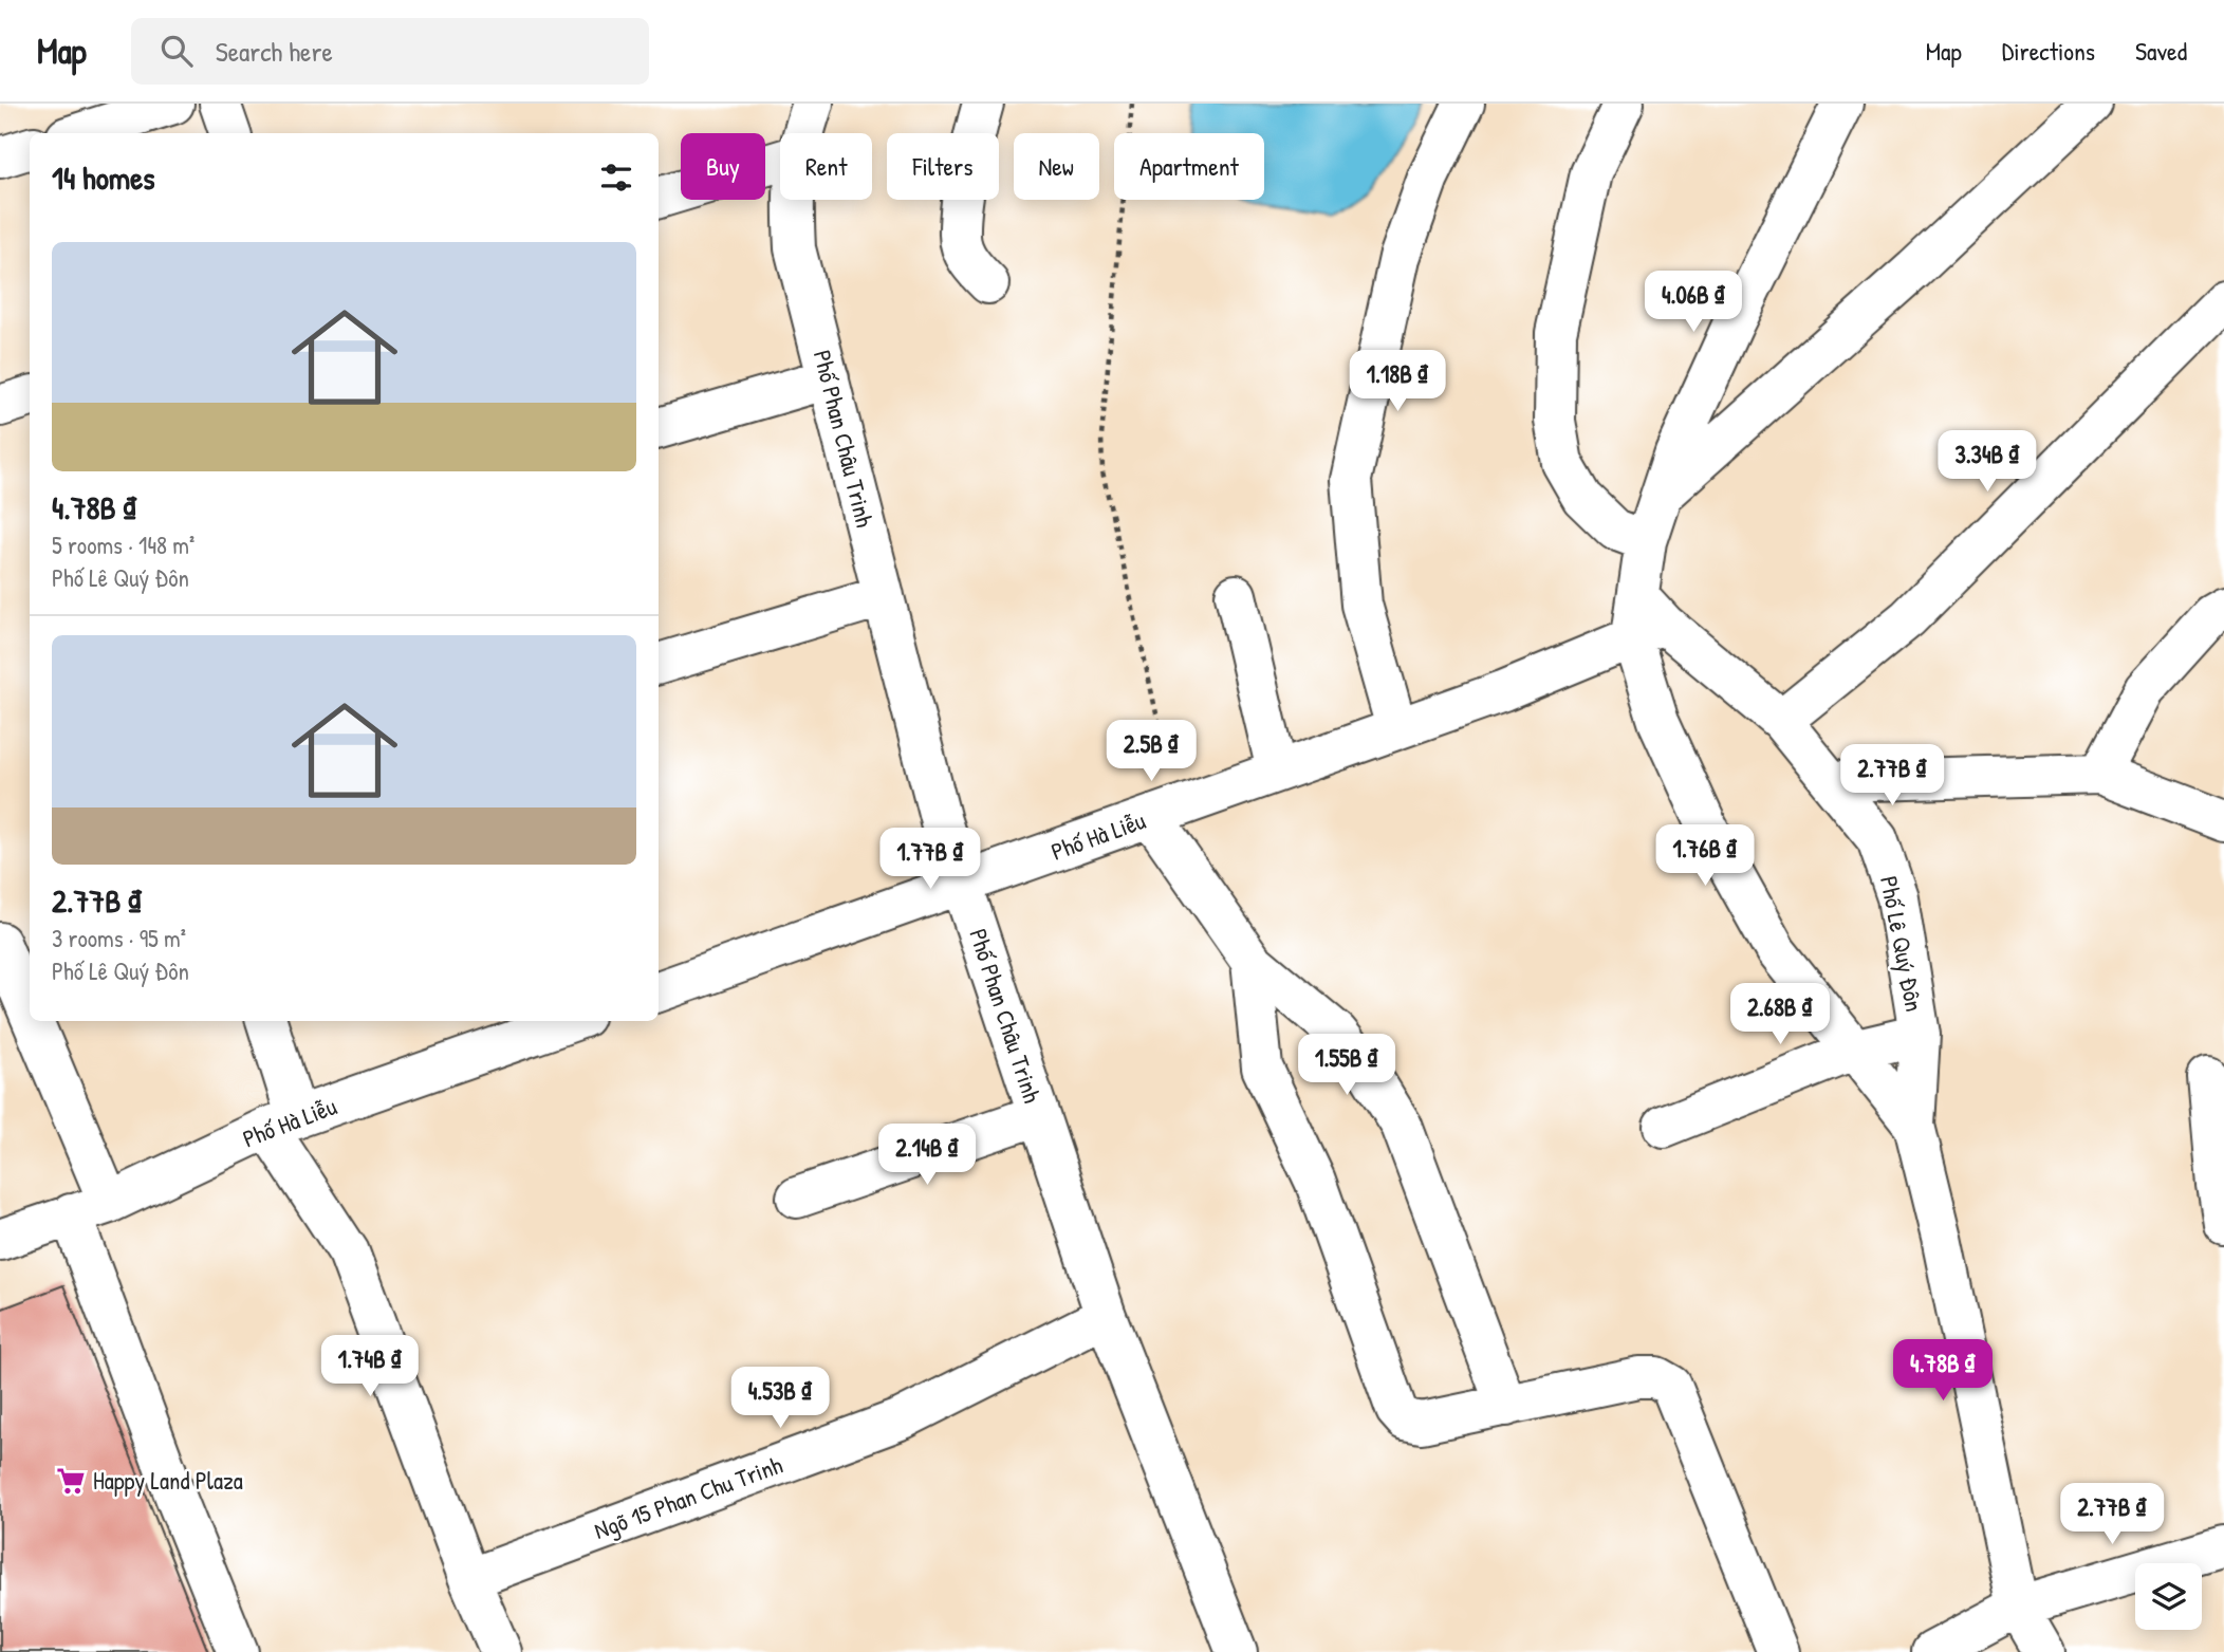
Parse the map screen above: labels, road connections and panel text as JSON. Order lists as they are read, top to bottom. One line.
{"streets":{"street":["Phố Phan Châu Trinh","Phố Hà Liễu","Phố Lê Quý Đôn","Ngõ 15 Phan Chu Trinh"]},"crossings":[["Phố Phan Châu Trinh","Phố Hà Liễu"],["Phố Phan Châu Trinh","Ngõ 15 Phan Chu Trinh"],["Phố Hà Liễu","Phố Lê Quý Đôn"]],"places":{"supermarket":["Happy Land Plaza"]},"page":{"header":"Map","search":"Search here","nav":["Map","Directions","Saved"],"chip":["Buy","Rent","Filters","New","Apartment"],"heading":"14 homes","list":[{"name":"4.78B ₫","note":"5 rooms · 148 m² · Phố Lê Quý Đôn"},{"name":"2.77B ₫","note":"3 rooms · 95 m² · Phố Lê Quý Đôn"}],"price":["4.06B ₫","1.18B ₫","3.34B ₫","2.5B ₫","2.77B ₫","1.76B ₫","1.77B ₫","2.68B ₫","1.55B ₫","2.14B ₫","1.74B ₫","4.78B ₫","4.53B ₫","2.77B ₫"]}}
